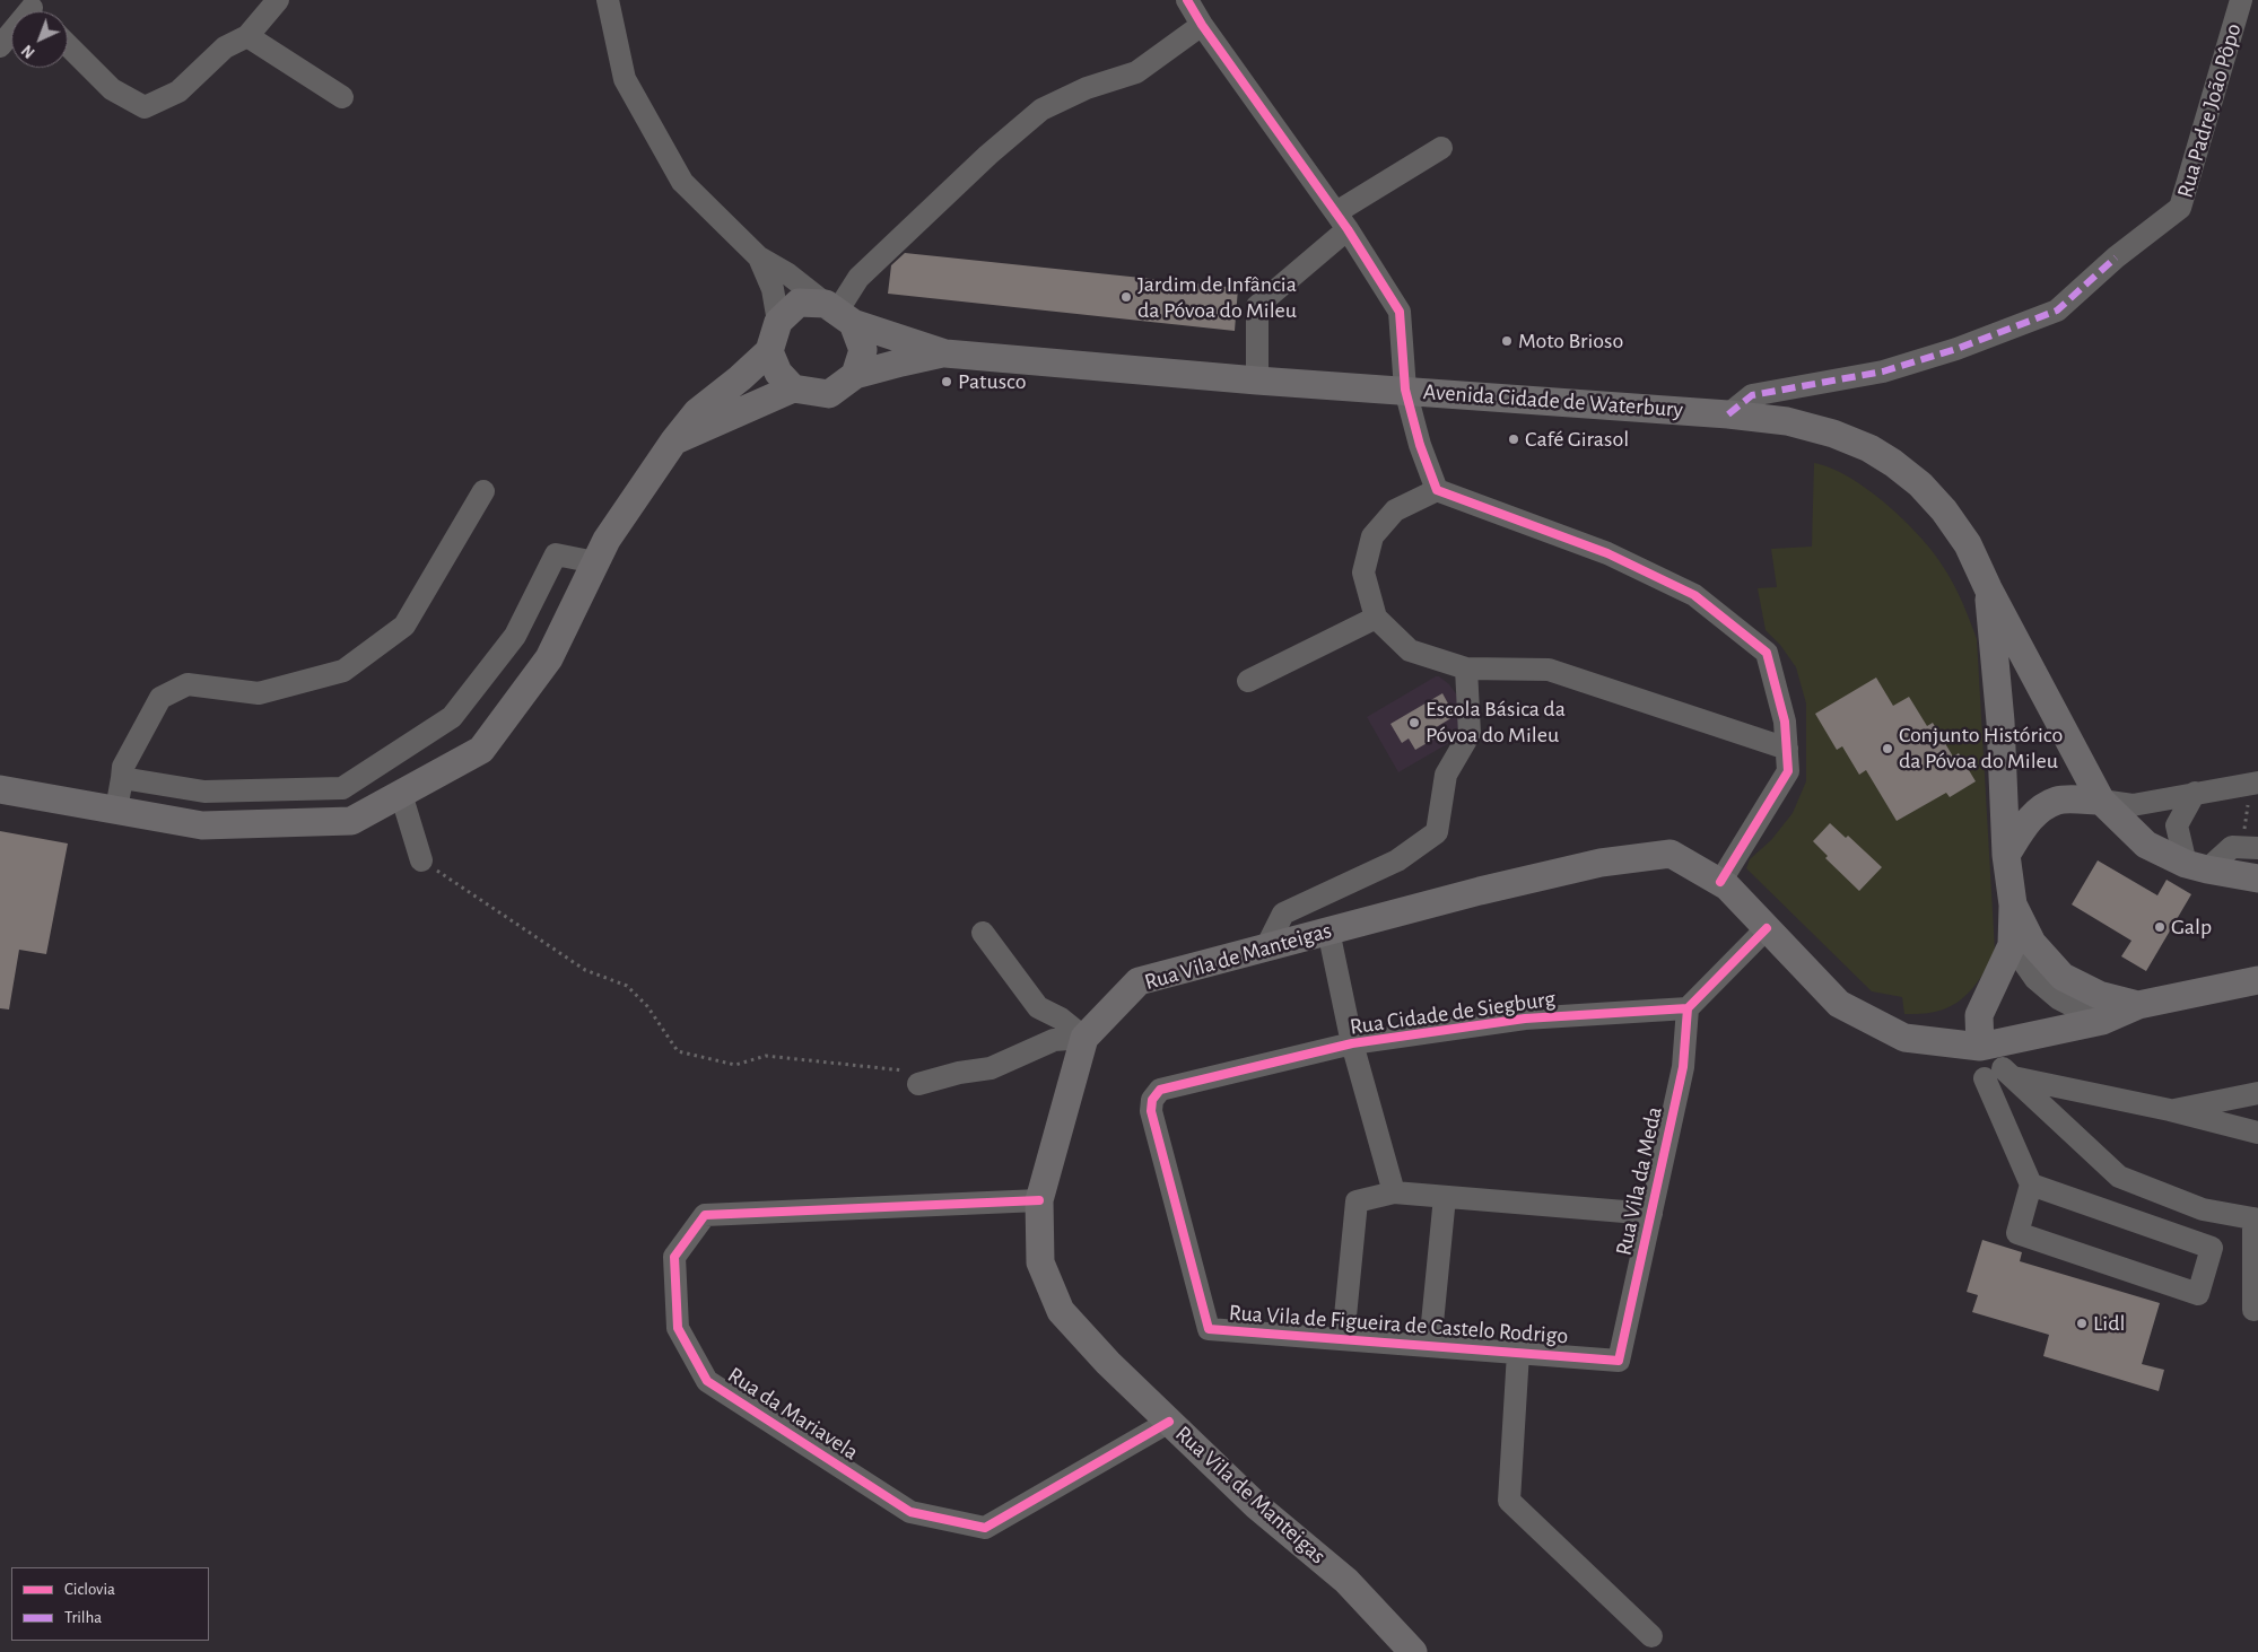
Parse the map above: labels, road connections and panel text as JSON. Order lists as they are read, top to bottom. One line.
{"streets":{"main road":["Avenida Cidade de Waterbury","Rua Vila de Manteigas"],"street":["Rua Padre João Pôpo","Rua Cidade de Siegburg","Rua Vila da Meda","Rua Vila de Figueira de Castelo Rodrigo","Rua da Mariavela"]},"crossings":[["Rua Padre João Pôpo","Avenida Cidade de Waterbury"],["Rua Vila de Manteigas","Rua da Mariavela"],["Rua Cidade de Siegburg","Rua Vila da Meda"],["Rua Cidade de Siegburg","Rua Vila de Figueira de Castelo Rodrigo"],["Rua Vila da Meda","Rua Vila de Figueira de Castelo Rodrigo"]],"places":["Jardim de Infância da Póvoa do Mileu","Moto Brioso","Patusco","Café Girasol","Escola Básica da Póvoa do Mileu","Conjunto Histórico da Póvoa do Mileu","Galp","Lidl"],"legend":["Ciclovia","Trilha"],"north":"bottom left"}
